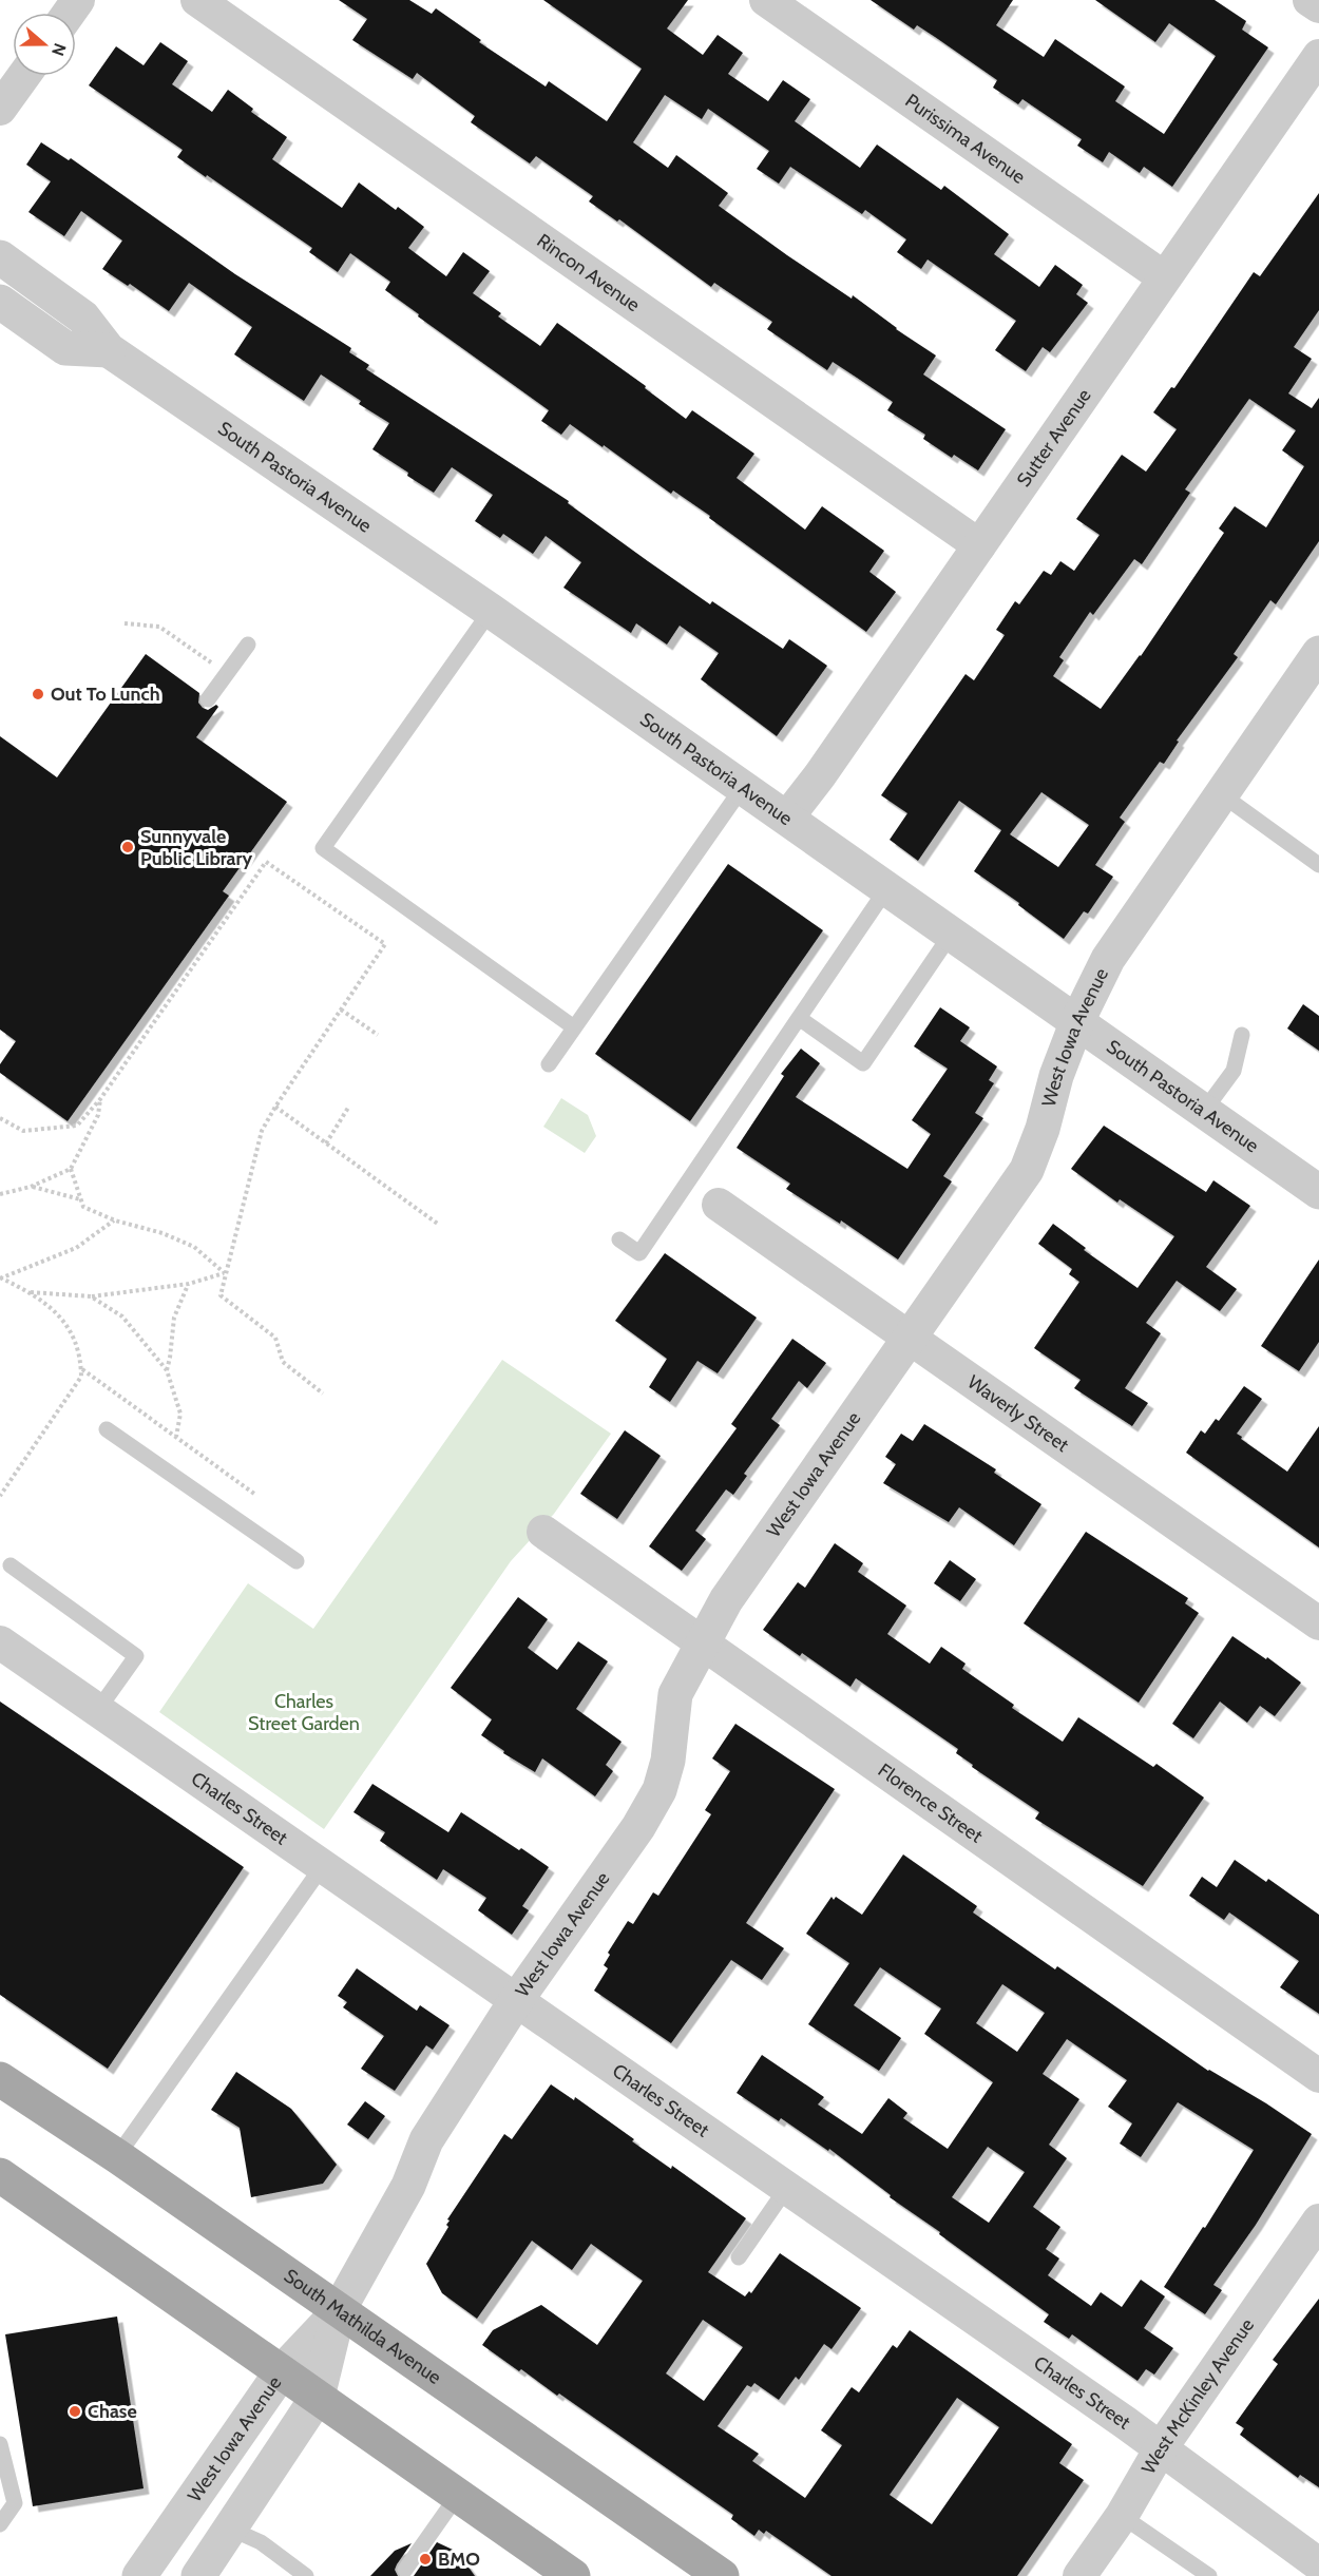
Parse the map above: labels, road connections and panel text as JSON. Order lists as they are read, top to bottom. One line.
{"streets":{"main road":["South Mathilda Avenue"],"street":["Purissima Avenue","Rincon Avenue","Sutter Avenue","South Pastoria Avenue","West Iowa Avenue","Waverly Street","Florence Street","Charles Street","West McKinley Avenue"]},"crossings":[["Purissima Avenue","Sutter Avenue"],["Rincon Avenue","Sutter Avenue"],["Sutter Avenue","South Pastoria Avenue"],["South Pastoria Avenue","West Iowa Avenue"],["West Iowa Avenue","Waverly Street"],["West Iowa Avenue","Florence Street"],["West Iowa Avenue","Charles Street"],["West Iowa Avenue","South Mathilda Avenue"],["Charles Street","West McKinley Avenue"]],"parks":["Charles Street Garden"],"places":["Out To Lunch","Sunnyvale Public Library","Chase","BMO"],"north":"right"}
